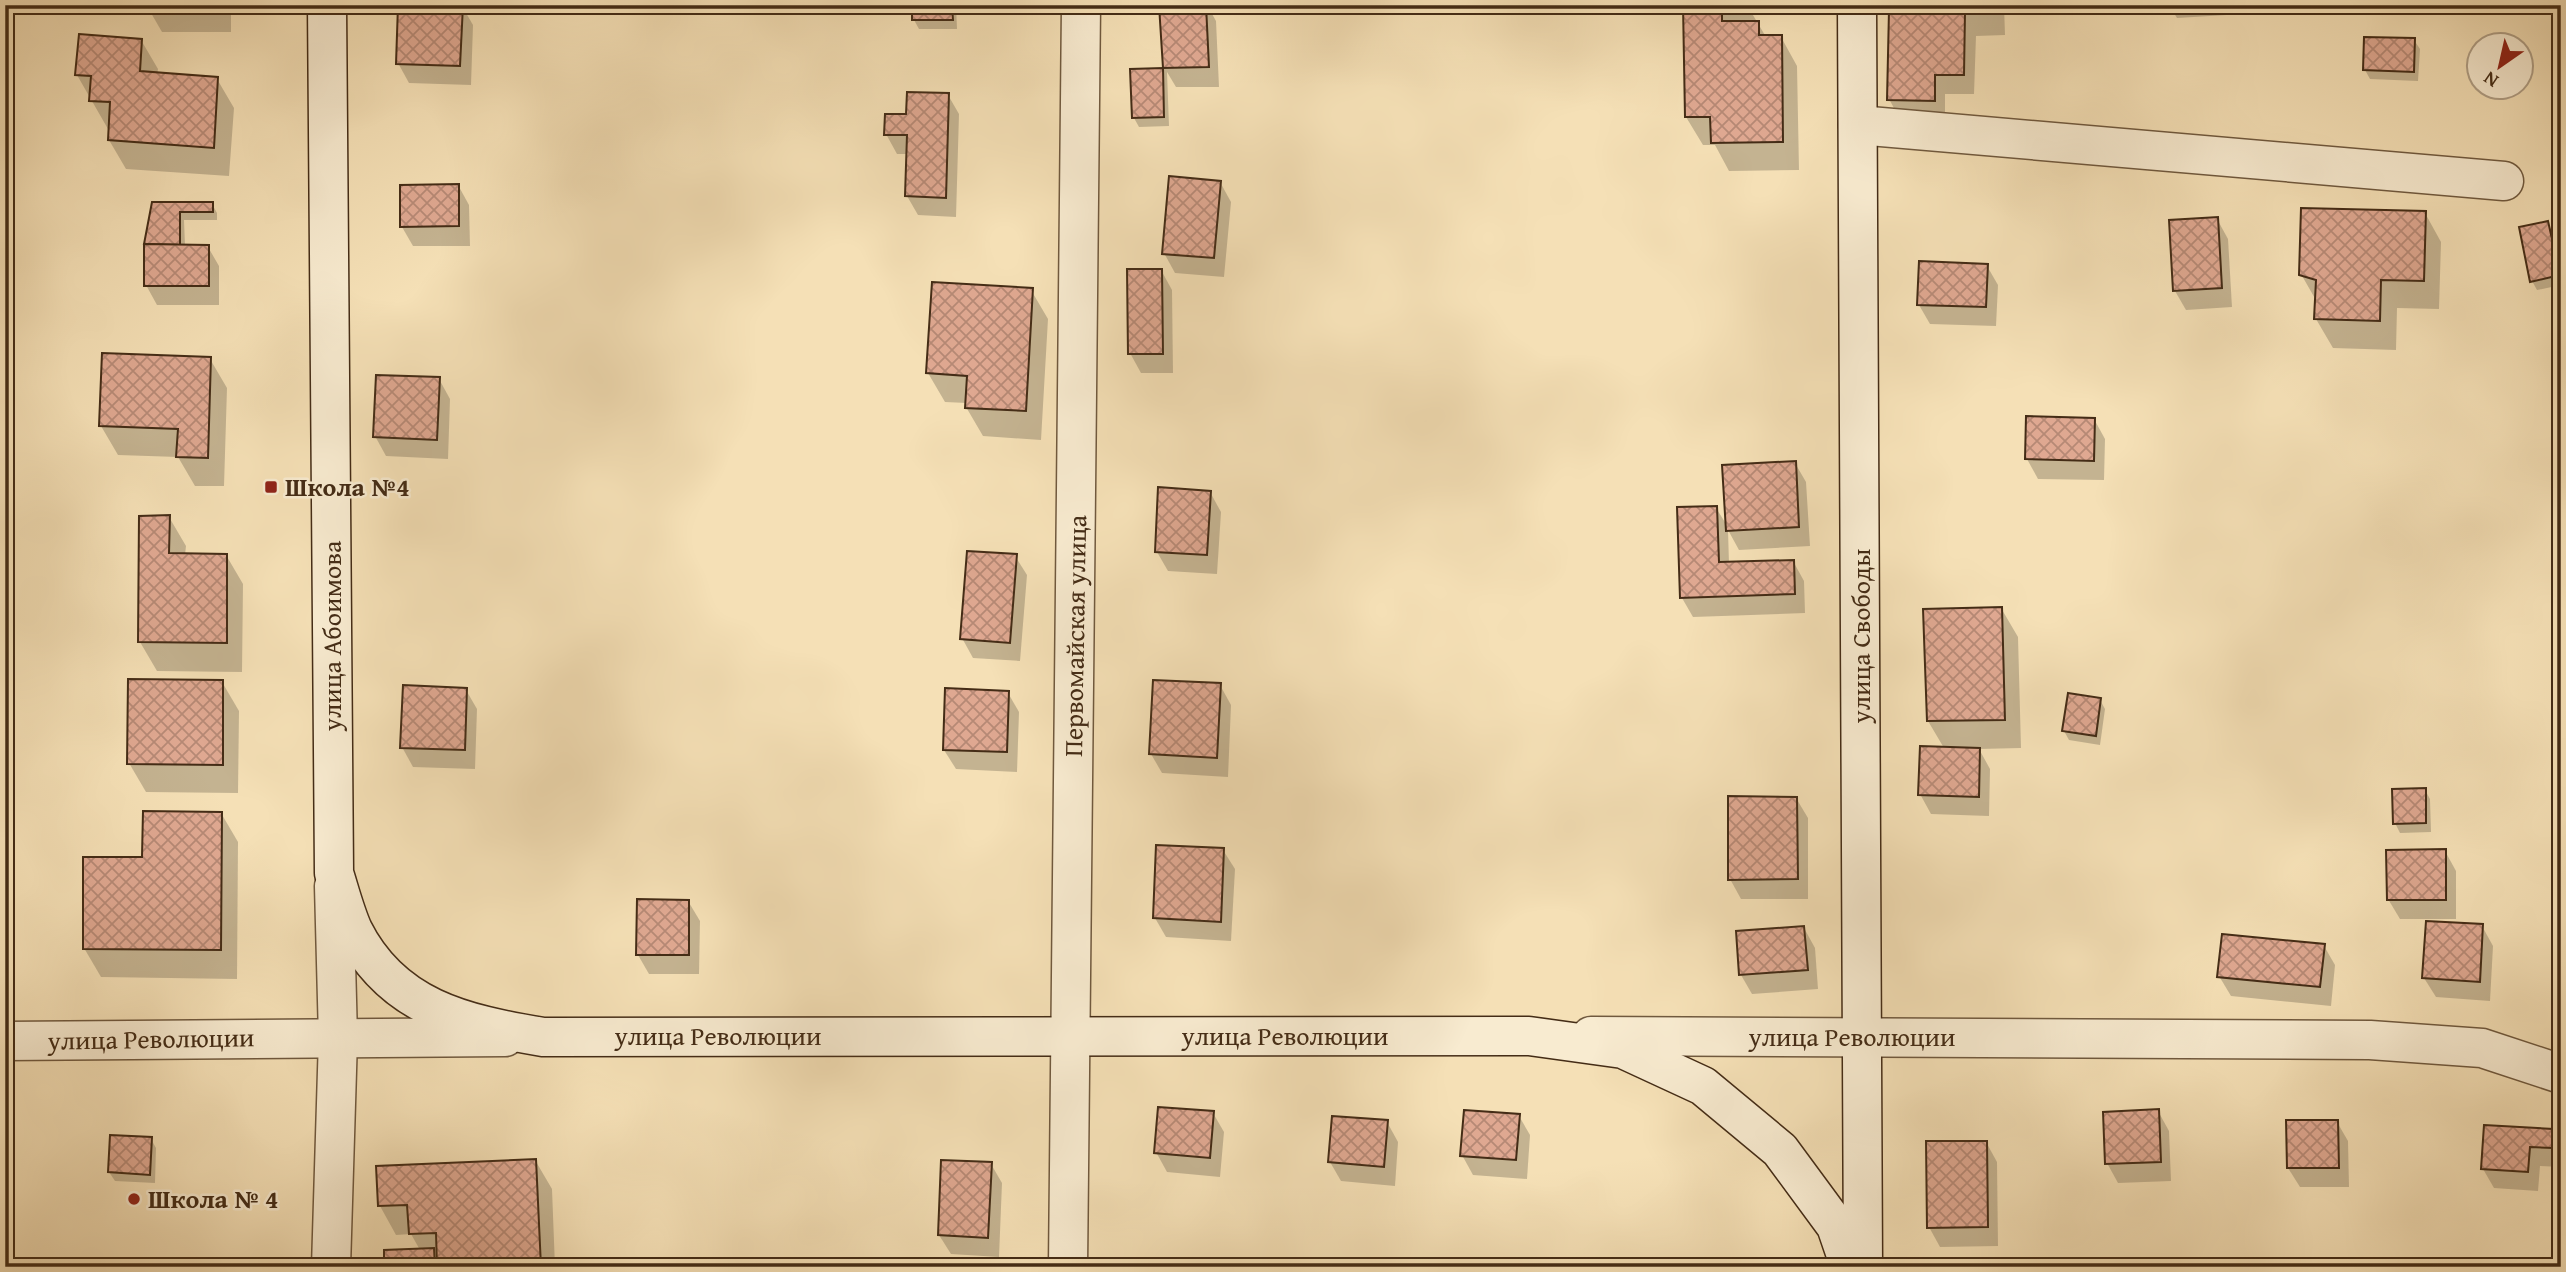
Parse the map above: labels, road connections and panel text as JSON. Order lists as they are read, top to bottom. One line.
{"streets":{"street":["улица Абоимова","Первомайская улица","улица Свободы","улица Революции"]},"crossings":[["улица Абоимова","улица Революции"],["Первомайская улица","улица Революции"],["улица Свободы","улица Революции"]],"places":{"transit":["Школа №4"],"other":["Школа № 4"]},"north":"bottom left"}
